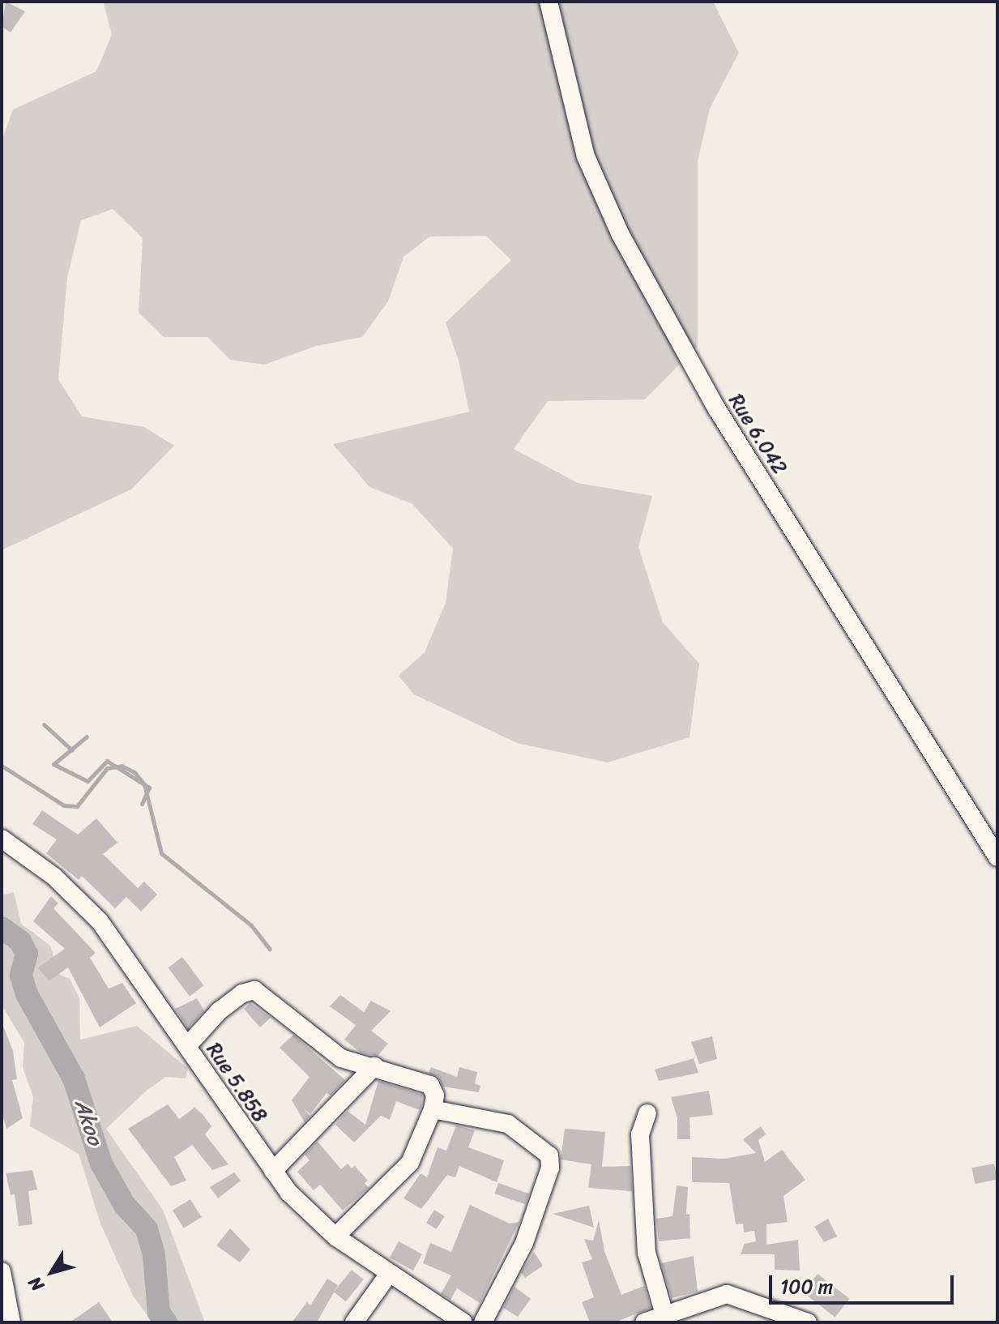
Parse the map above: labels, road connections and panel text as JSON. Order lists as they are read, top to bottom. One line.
{"streets":{"street":["Rue 6.042","Rue 5.858"]},"water":["Akoo"],"scale_bar":"100 m","north":"bottom left"}
